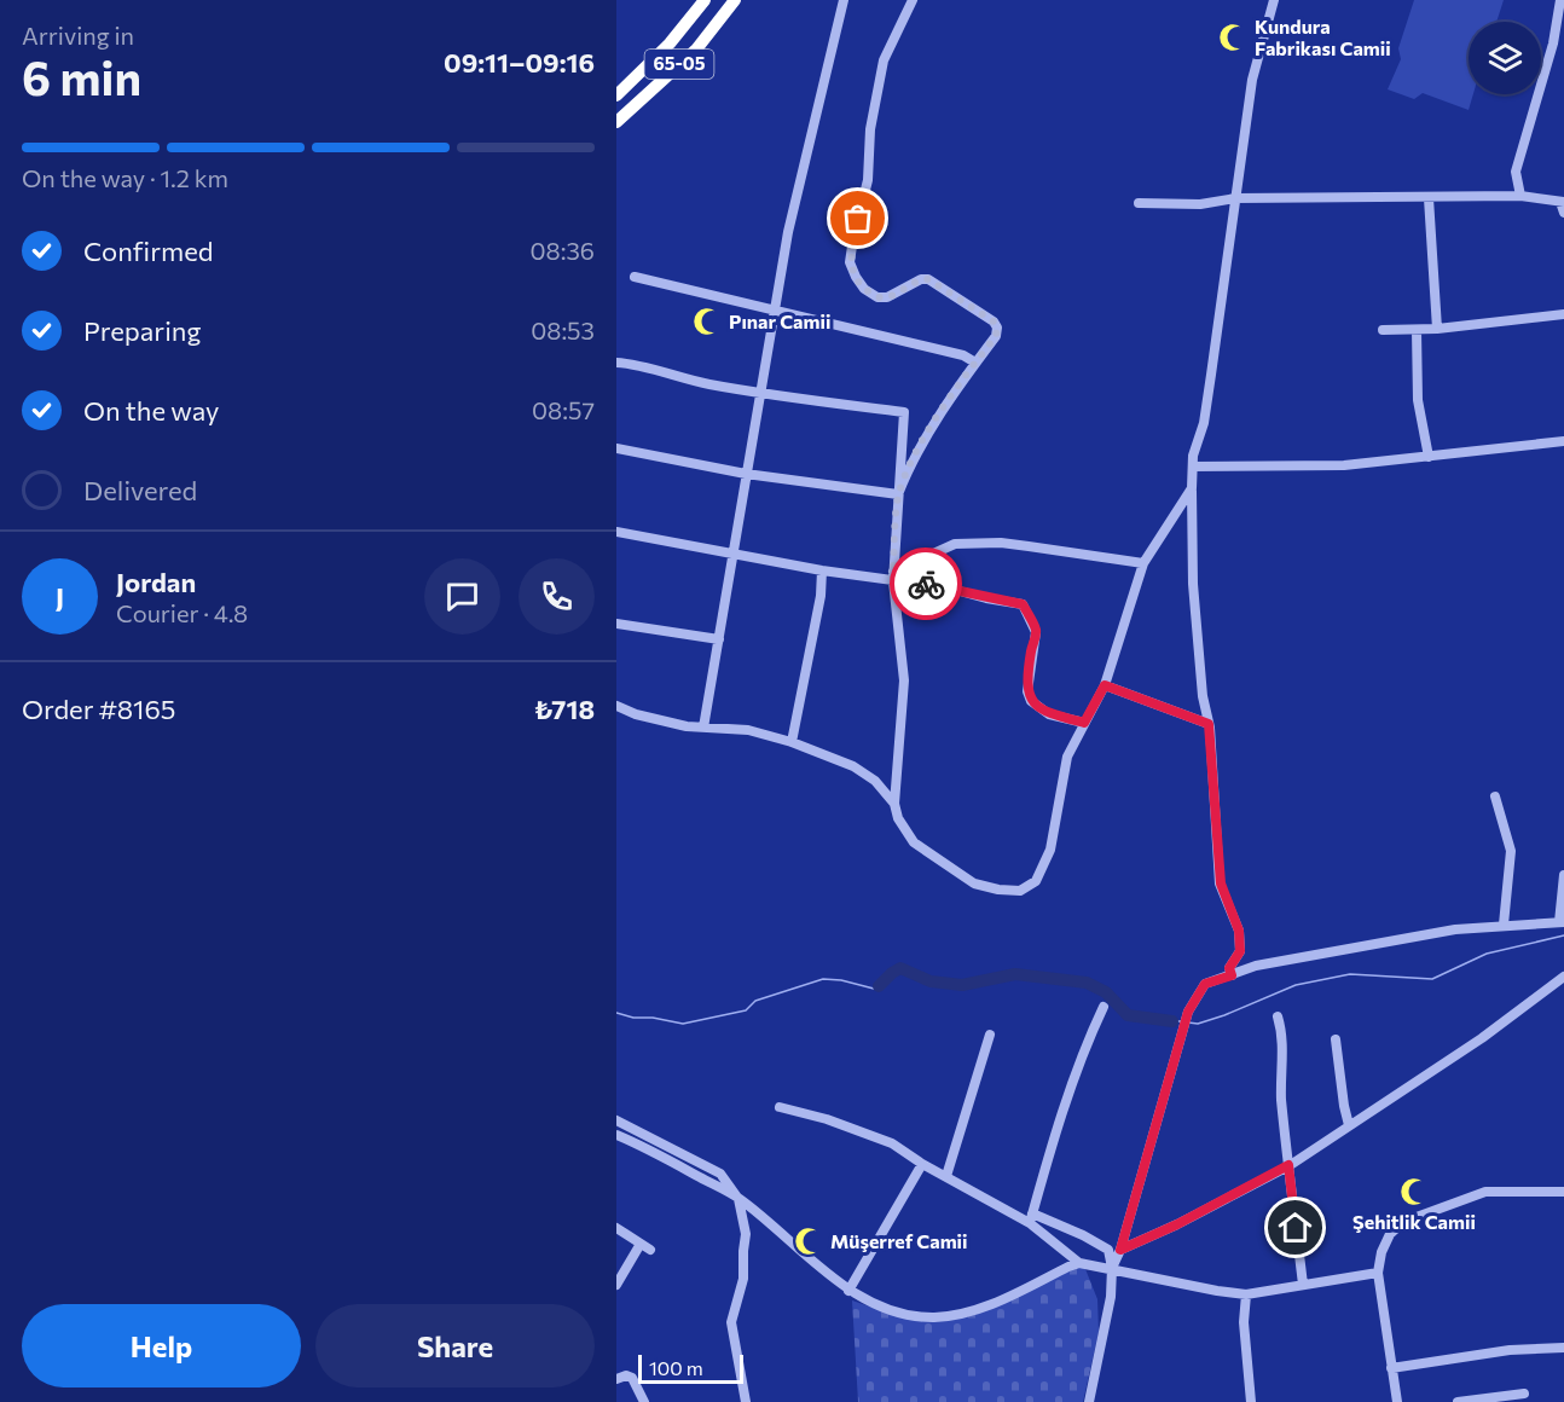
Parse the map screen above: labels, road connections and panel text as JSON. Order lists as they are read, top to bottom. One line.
{"streets":{"highway":["65-05"]},"places":{"mosque":["Kundura Fabrikası Camii","Pınar Camii","Şehitlik Camii","Müşerref Camii"]},"scale_bar":"100 m","page":{"heading":["6 min","Arriving in","09:11–09:16"],"panel":["Jordan","Courier · 4.8","Order #8165","₺718"],"bar":"On the way · 1.2 km","list":[["Confirmed","08:36"],["Preparing","08:53"],["On the way","08:57"],"Delivered"],"round":"J","buttons":["Help","Share"],"scale":"100 m"}}
